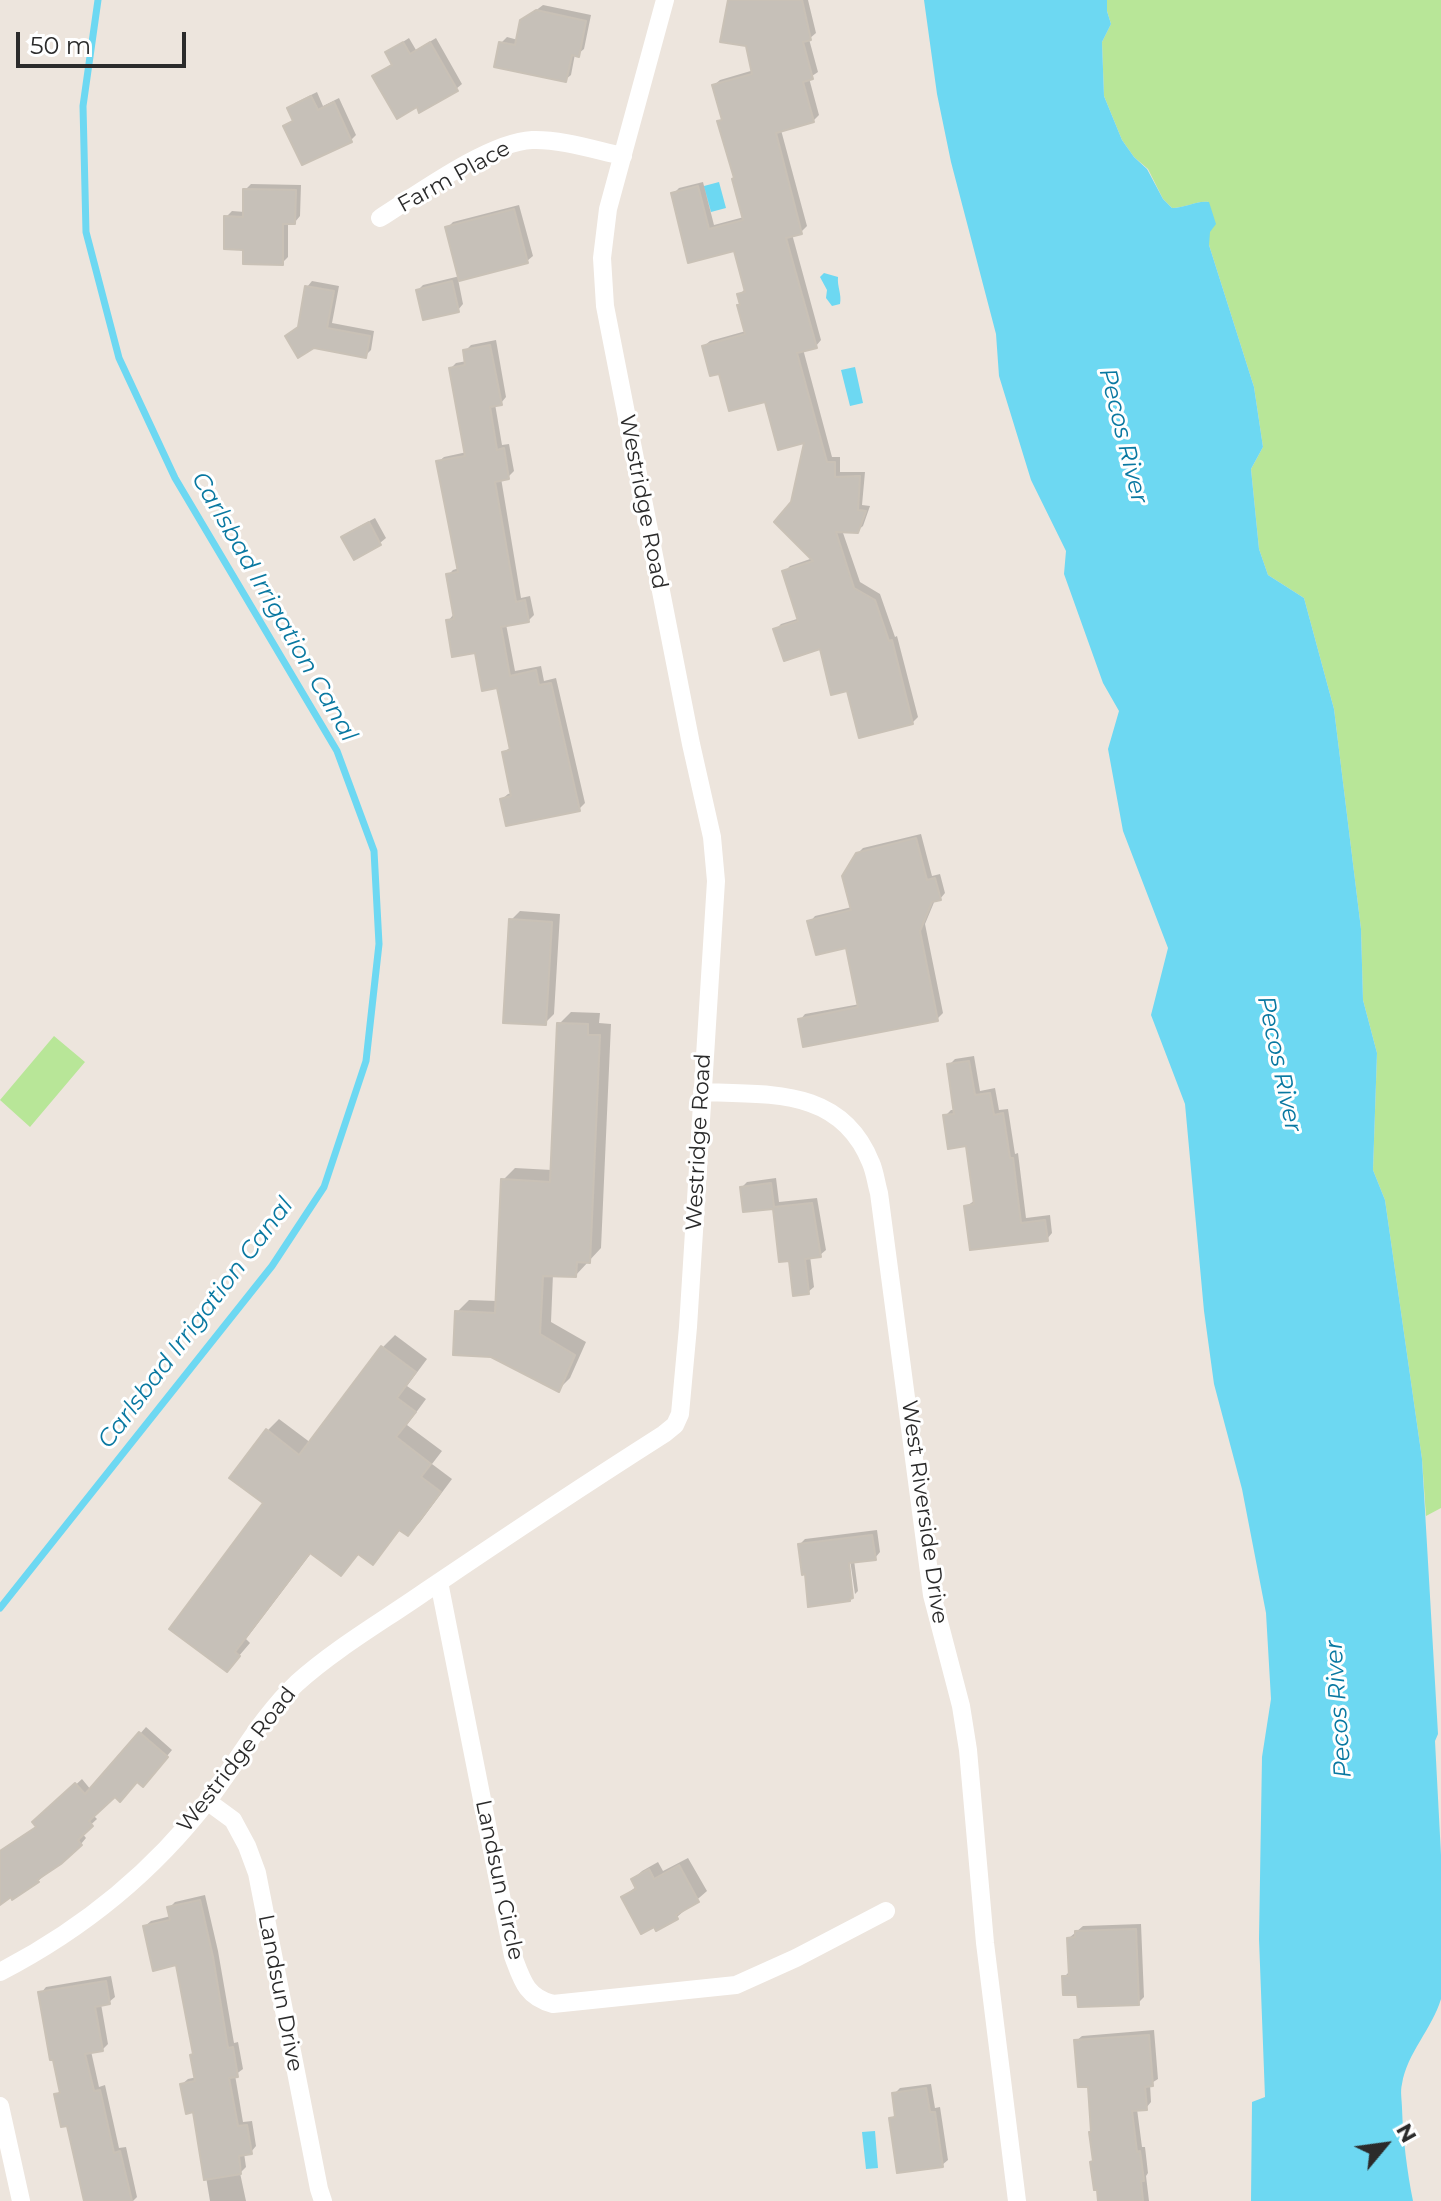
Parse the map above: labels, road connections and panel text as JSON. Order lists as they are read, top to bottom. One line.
{"streets":{"street":["Farm Place","Westridge Road","West Riverside Drive","Landsun Circle","Landsun Drive"]},"crossings":[["Farm Place","Westridge Road"],["Westridge Road","West Riverside Drive"],["Westridge Road","Landsun Circle"],["Westridge Road","Landsun Drive"]],"water":["Pecos River","Carlsbad Irrigation Canal"],"scale_bar":"50 m","north":"top right"}
